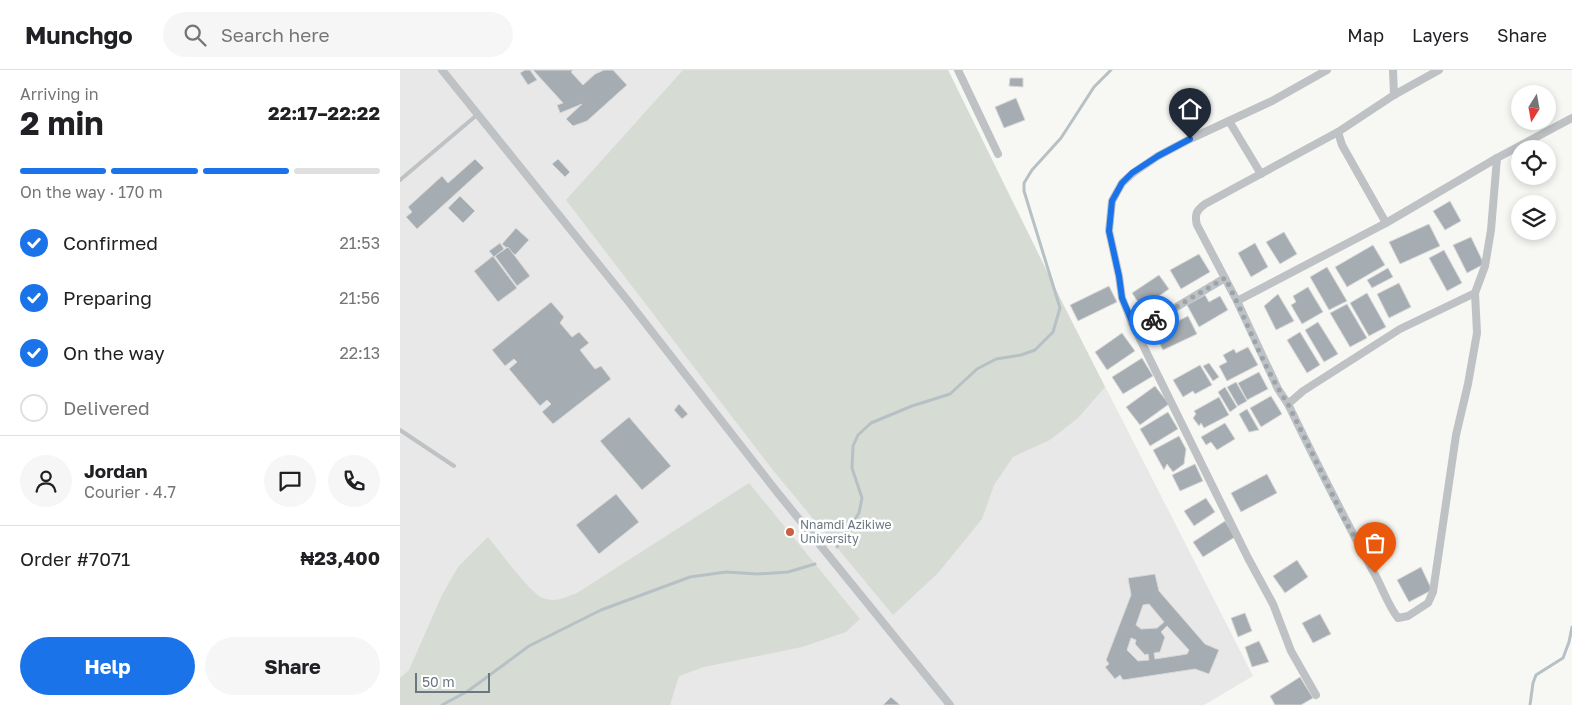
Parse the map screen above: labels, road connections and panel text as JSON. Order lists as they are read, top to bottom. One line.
{"places":["Nnamdi Azikiwe University"],"scale_bar":"50 m","north":"bottom","page":{"header":"Munchgo","search":"Search here","nav":["Map","Layers","Share"],"heading":["2 min","Arriving in","22:17–22:22"],"panel":["Jordan","Courier · 4.7","Order #7071","₦23,400"],"bar":"On the way · 170 m","list":[["Confirmed","21:53"],["Preparing","21:56"],["On the way","22:13"],"Delivered"],"buttons":["Help","Share"],"scale":"50 m"}}
